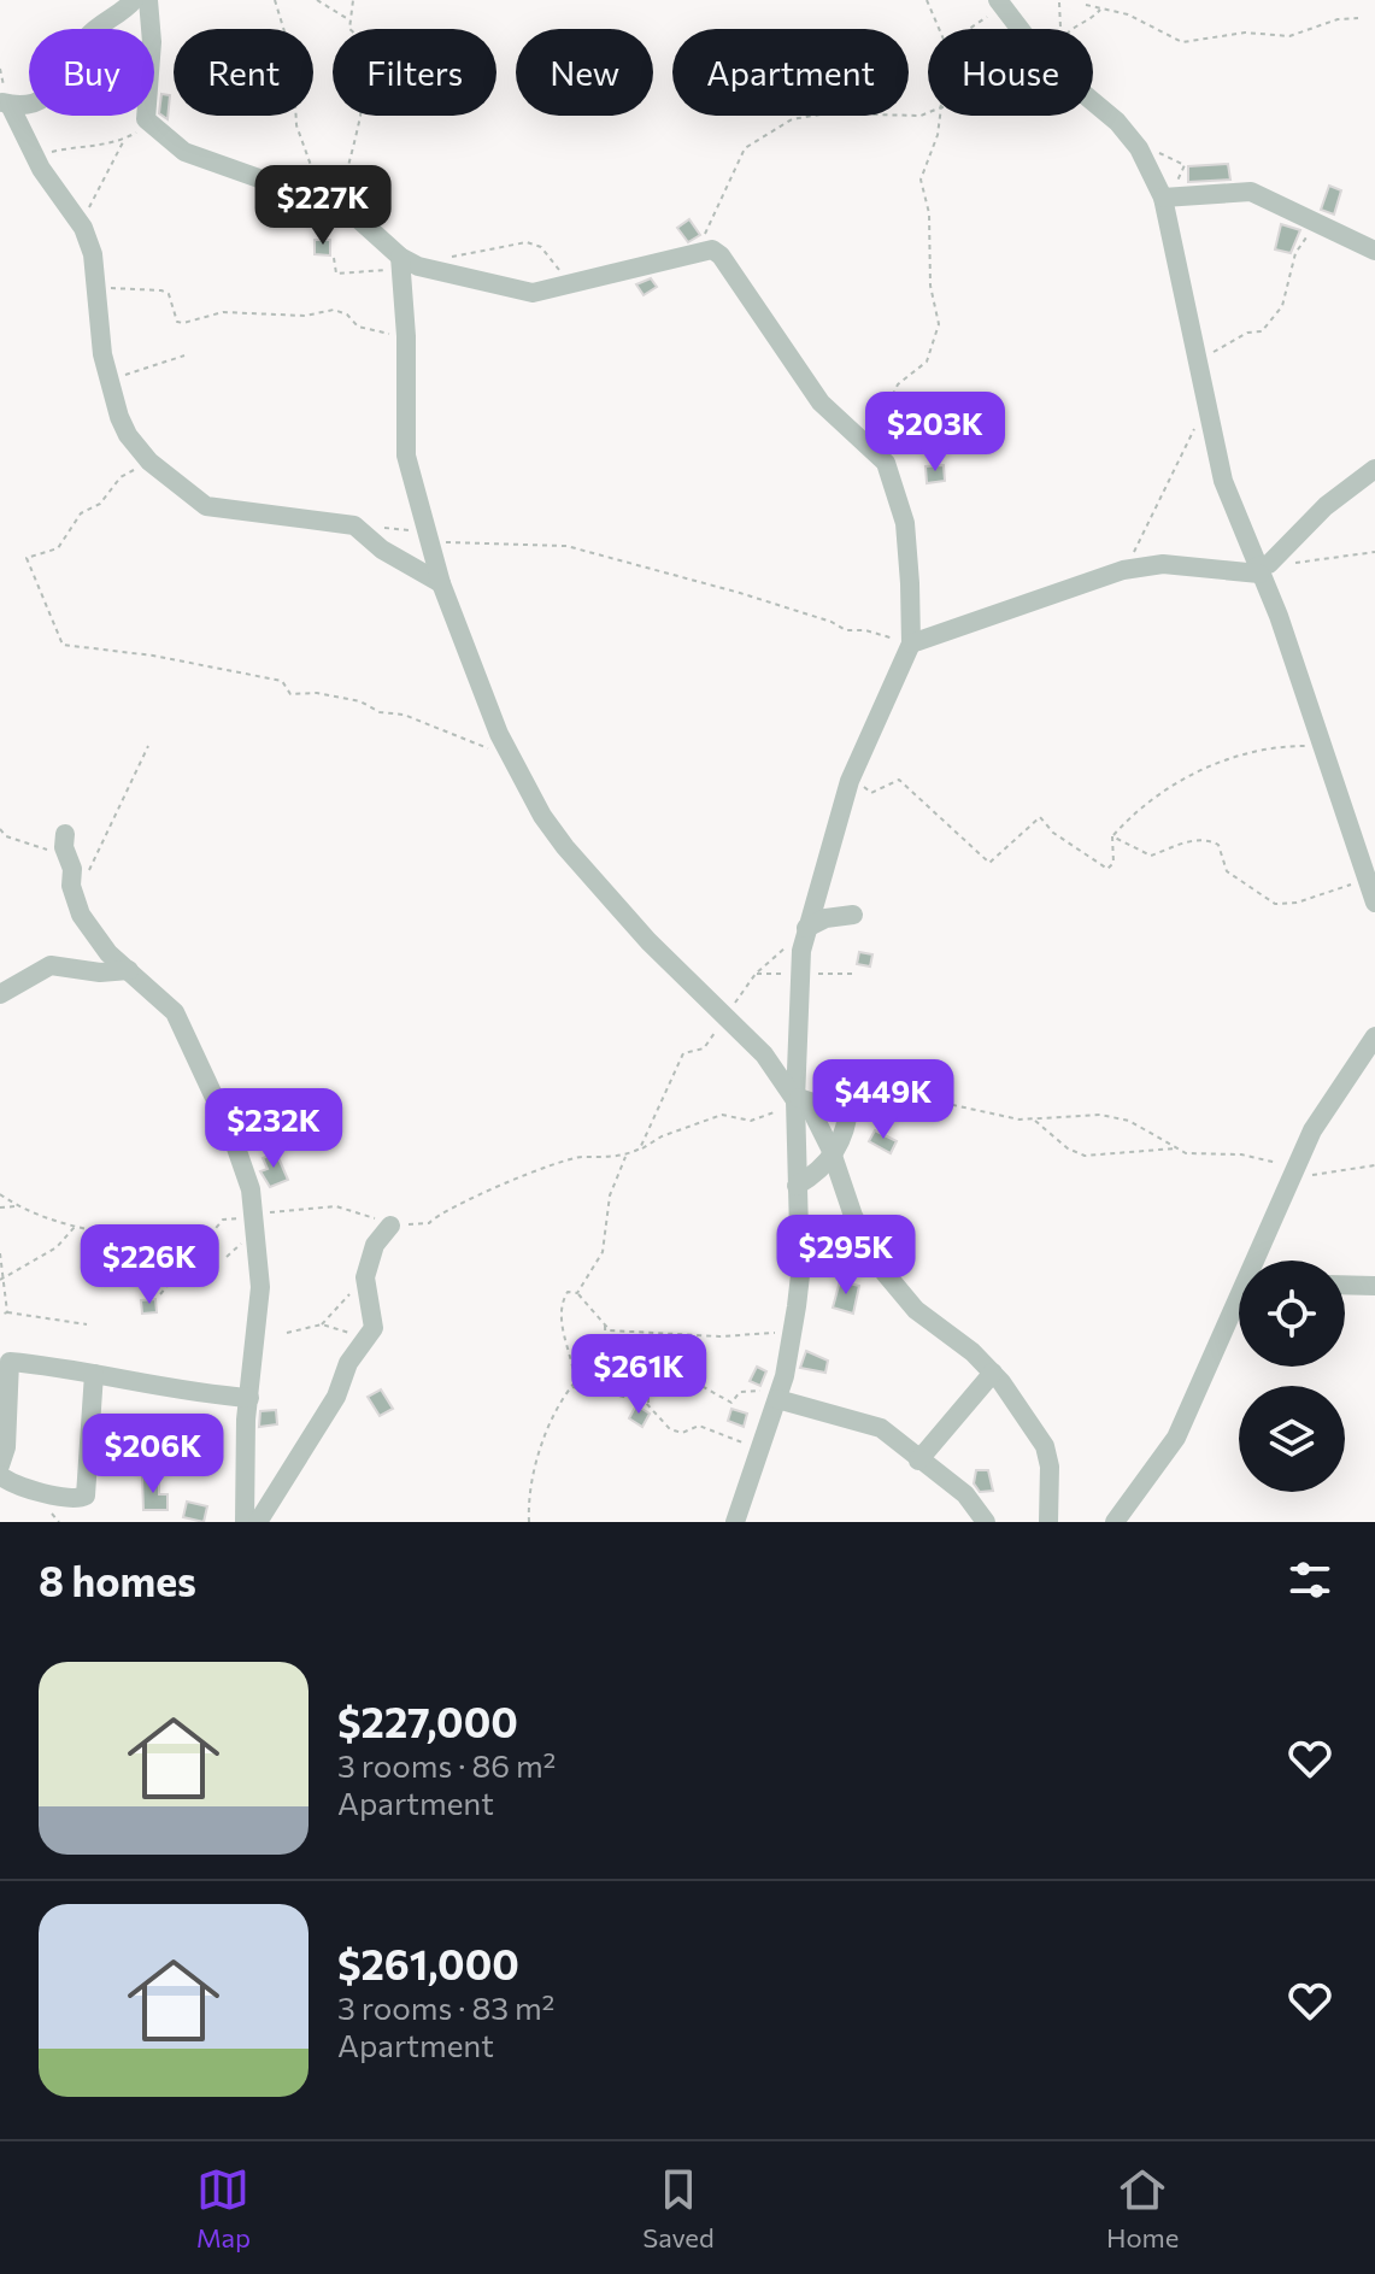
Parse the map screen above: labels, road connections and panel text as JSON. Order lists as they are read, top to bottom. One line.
{"page":{"chip":["Buy","Rent","Filters","New","Apartment","House"],"price":["$227K","$203K","$449K","$232K","$295K","$226K","$261K","$206K"],"heading":"8 homes","list":[{"name":"$227,000","note":"3 rooms · 86 m² · Apartment"},{"name":"$261,000","note":"3 rooms · 83 m² · Apartment"}],"tabs":["Map","Saved","Home"]}}
